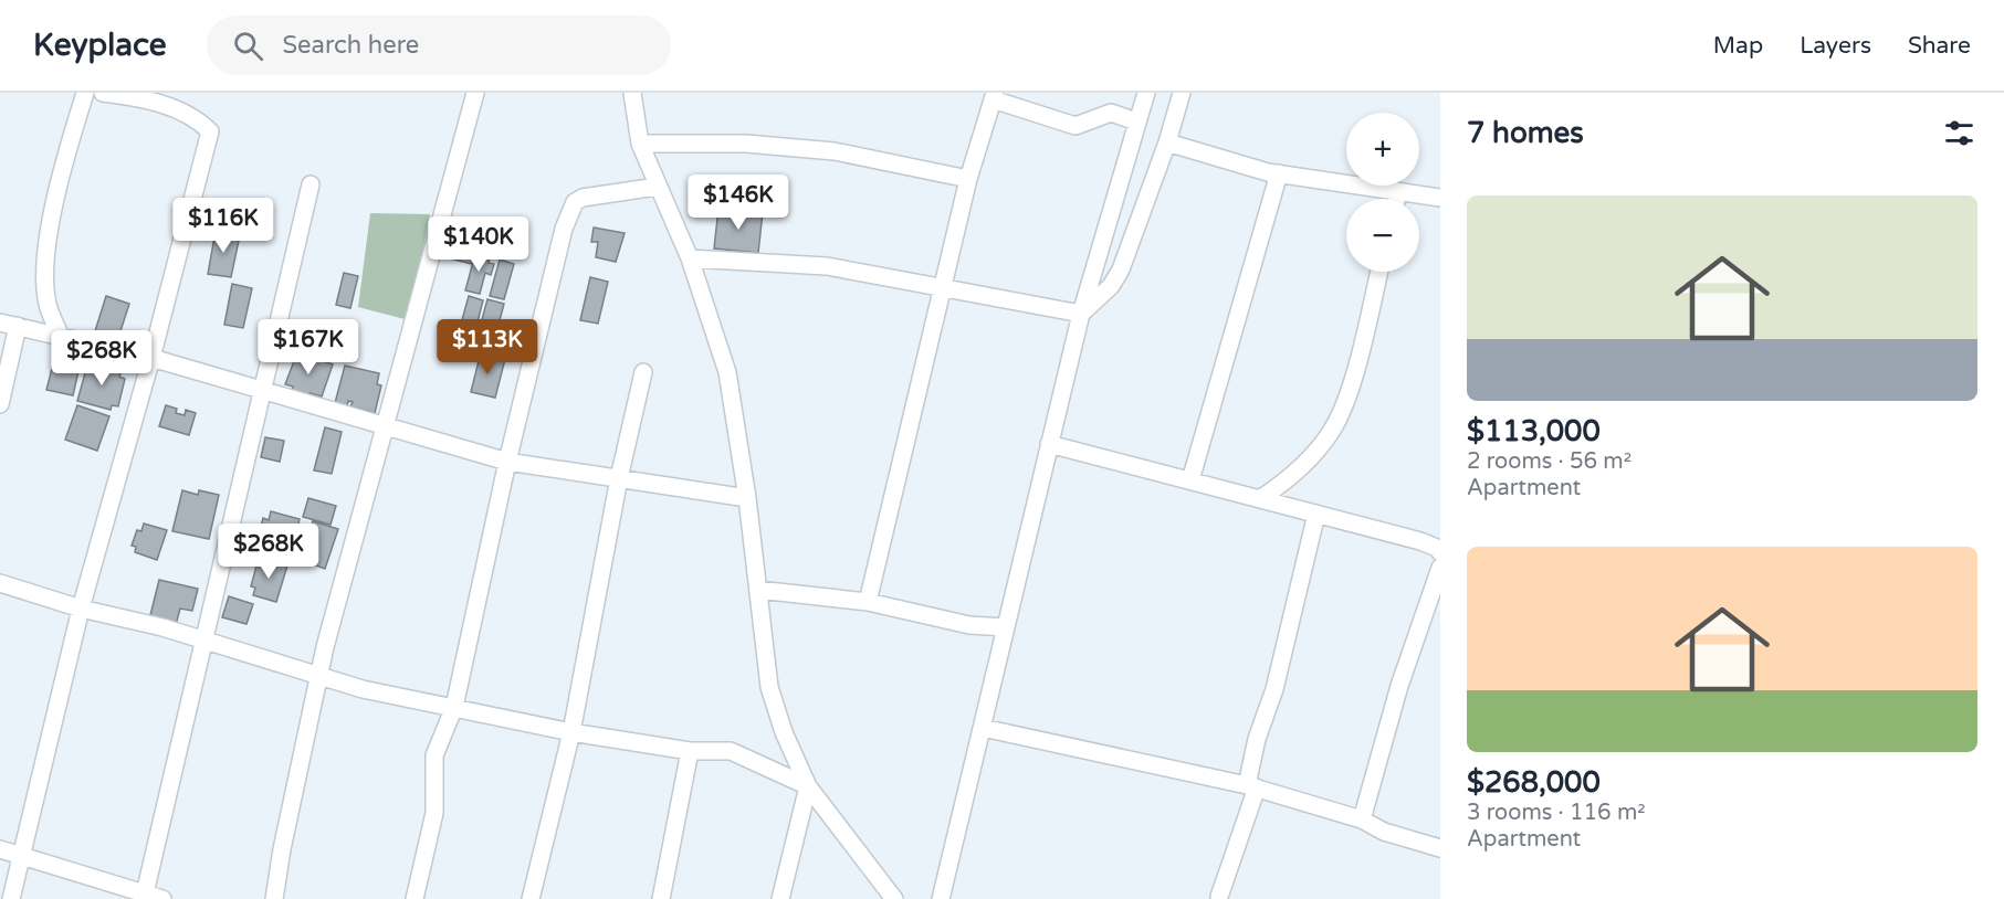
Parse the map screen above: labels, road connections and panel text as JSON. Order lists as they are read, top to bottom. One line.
{"page":{"header":"Keyplace","search":"Search here","nav":["Map","Layers","Share"],"heading":"7 homes","map_buttons":["+","−"],"list":[{"name":"$113,000","note":"2 rooms · 56 m² · Apartment"},{"name":"$268,000","note":"3 rooms · 116 m² · Apartment"}],"price":["$146K","$116K","$140K","$167K","$113K","$268K","$268K"]}}
